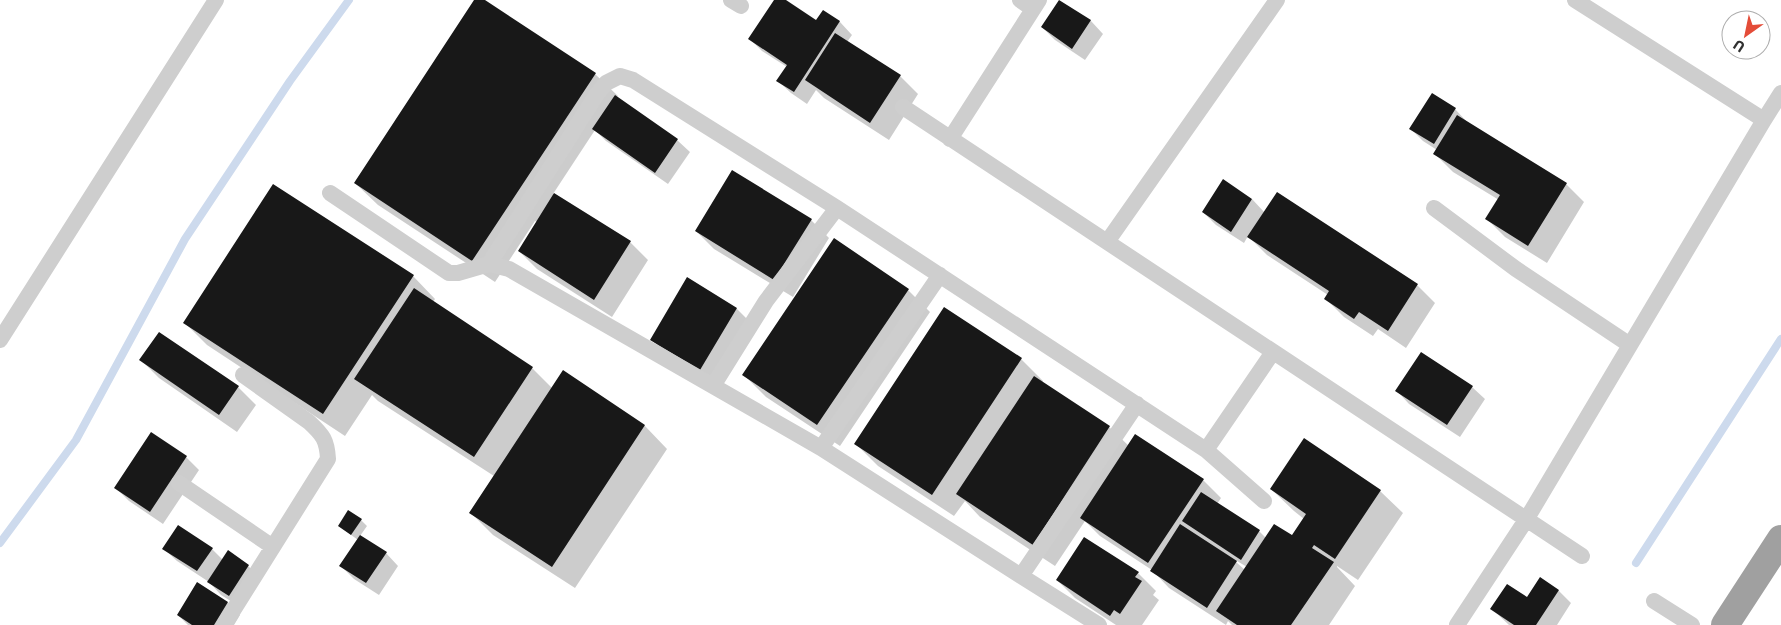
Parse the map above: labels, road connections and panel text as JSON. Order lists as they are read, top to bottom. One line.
{"north":"bottom left"}
